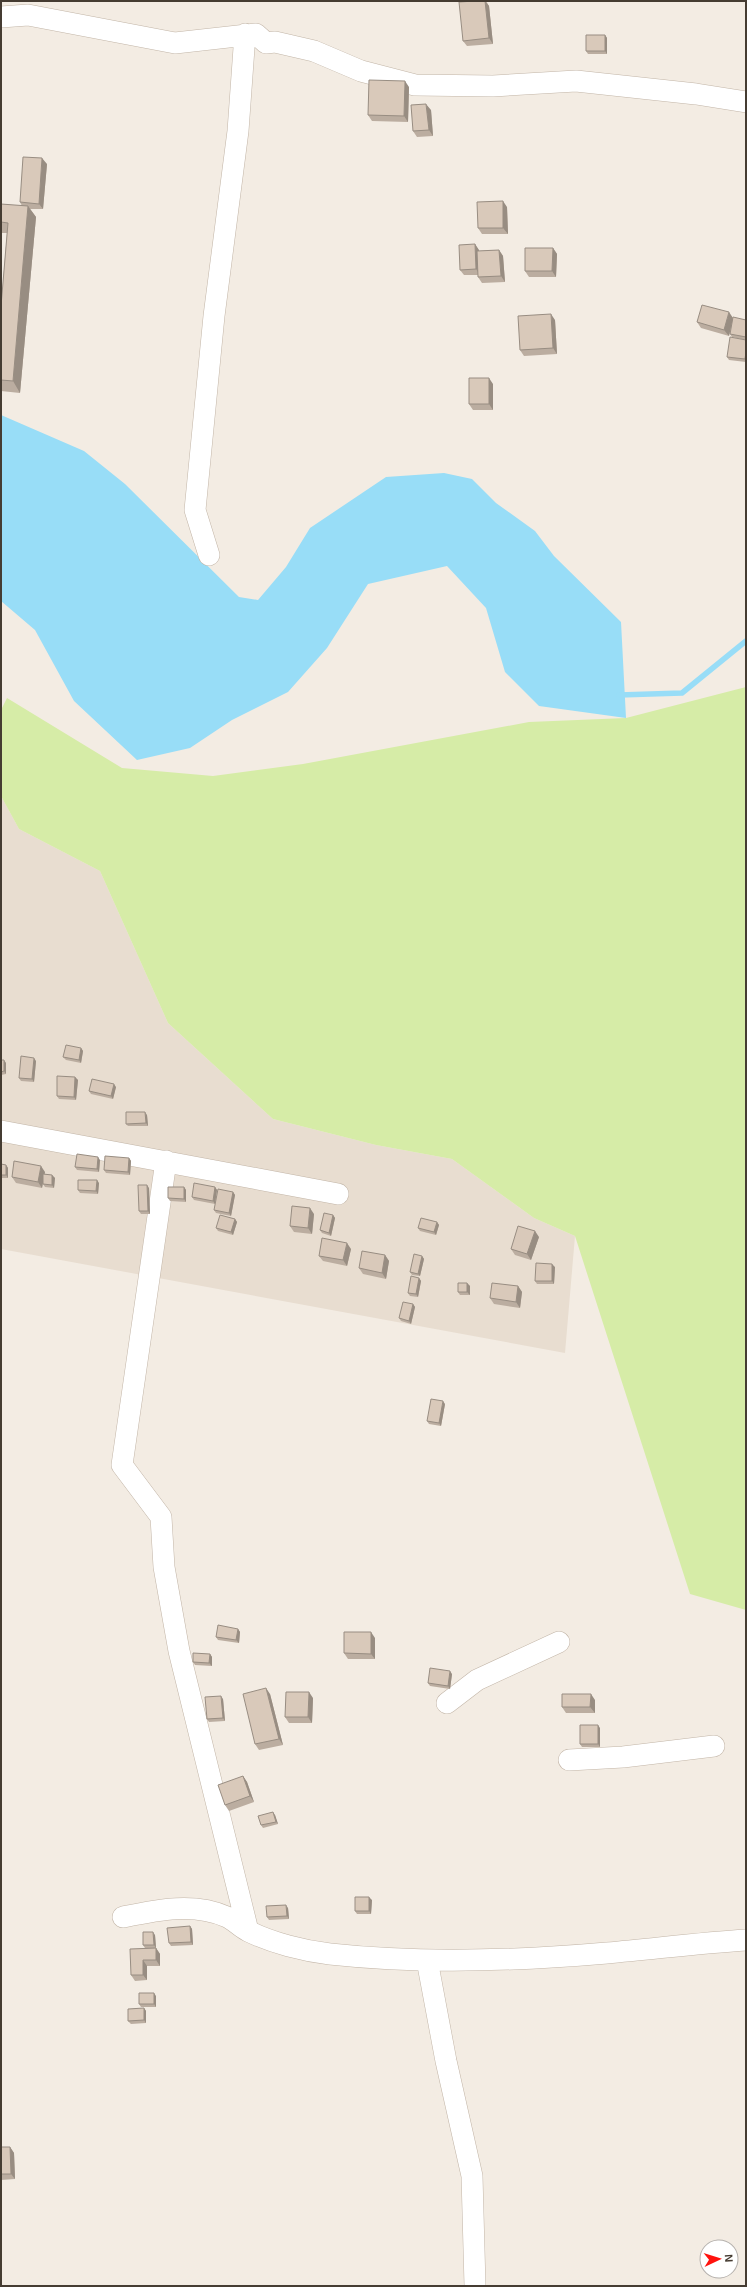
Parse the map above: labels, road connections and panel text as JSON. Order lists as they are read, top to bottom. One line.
{"north":"right"}
